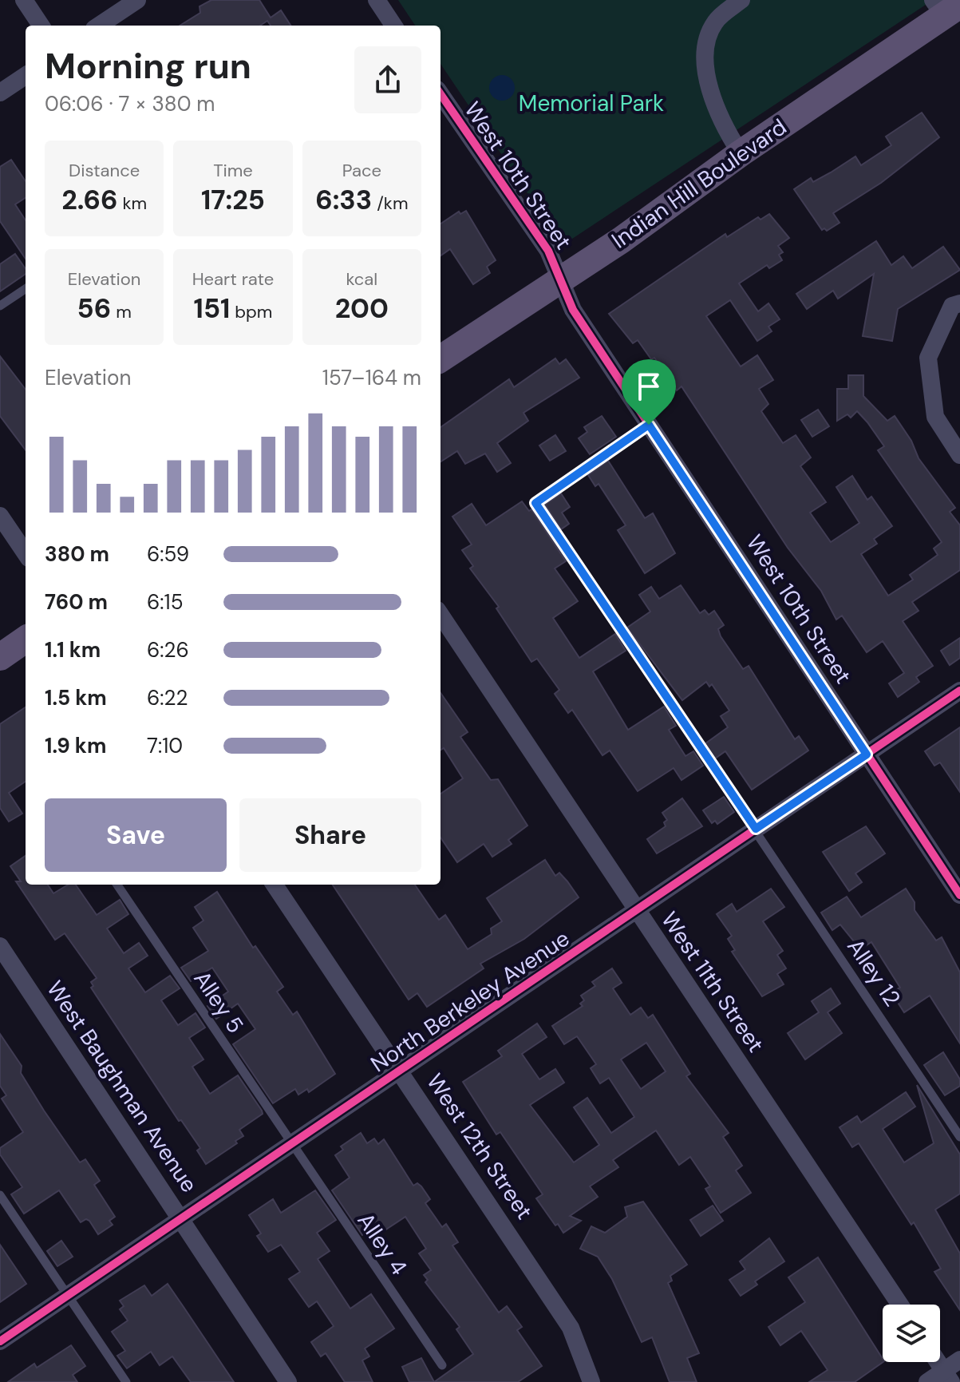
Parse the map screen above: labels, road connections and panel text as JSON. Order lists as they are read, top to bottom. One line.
{"streets":{"main road":["Indian Hill Boulevard"],"street":["West 10th Street","West 11th Street","North Berkeley Avenue","West Baughman Avenue","West 12th Street"],"lane":["Alley 12","Alley 5","Alley 4"]},"crossings":[["West 10th Street","Indian Hill Boulevard"],["West 10th Street","Alley 12"],["West 10th Street","North Berkeley Avenue"],["Alley 12","North Berkeley Avenue"],["West 11th Street","North Berkeley Avenue"],["North Berkeley Avenue","Alley 5"],["North Berkeley Avenue","West Baughman Avenue"],["North Berkeley Avenue","West 12th Street"],["North Berkeley Avenue","Alley 4"],["Alley 5","Alley 4"]],"parks":["Memorial Park"],"page":{"heading":["Morning run","06:06 · 7 × 380 m"],"stats":[["Distance","2.66 km"],["Time","17:25"],["Pace","6:33 /km"],["Elevation","56 m"],["Heart rate","151 bpm"],["kcal","200"]],"chart":["Elevation","157–164 m"],"list":[{"name":"380 m","note":"6:59"},{"name":"760 m","note":"6:15"},{"name":"1.1 km","note":"6:26"},{"name":"1.5 km","note":"6:22"},{"name":"1.9 km","note":"7:10"}],"buttons":["Save","Share"]}}
